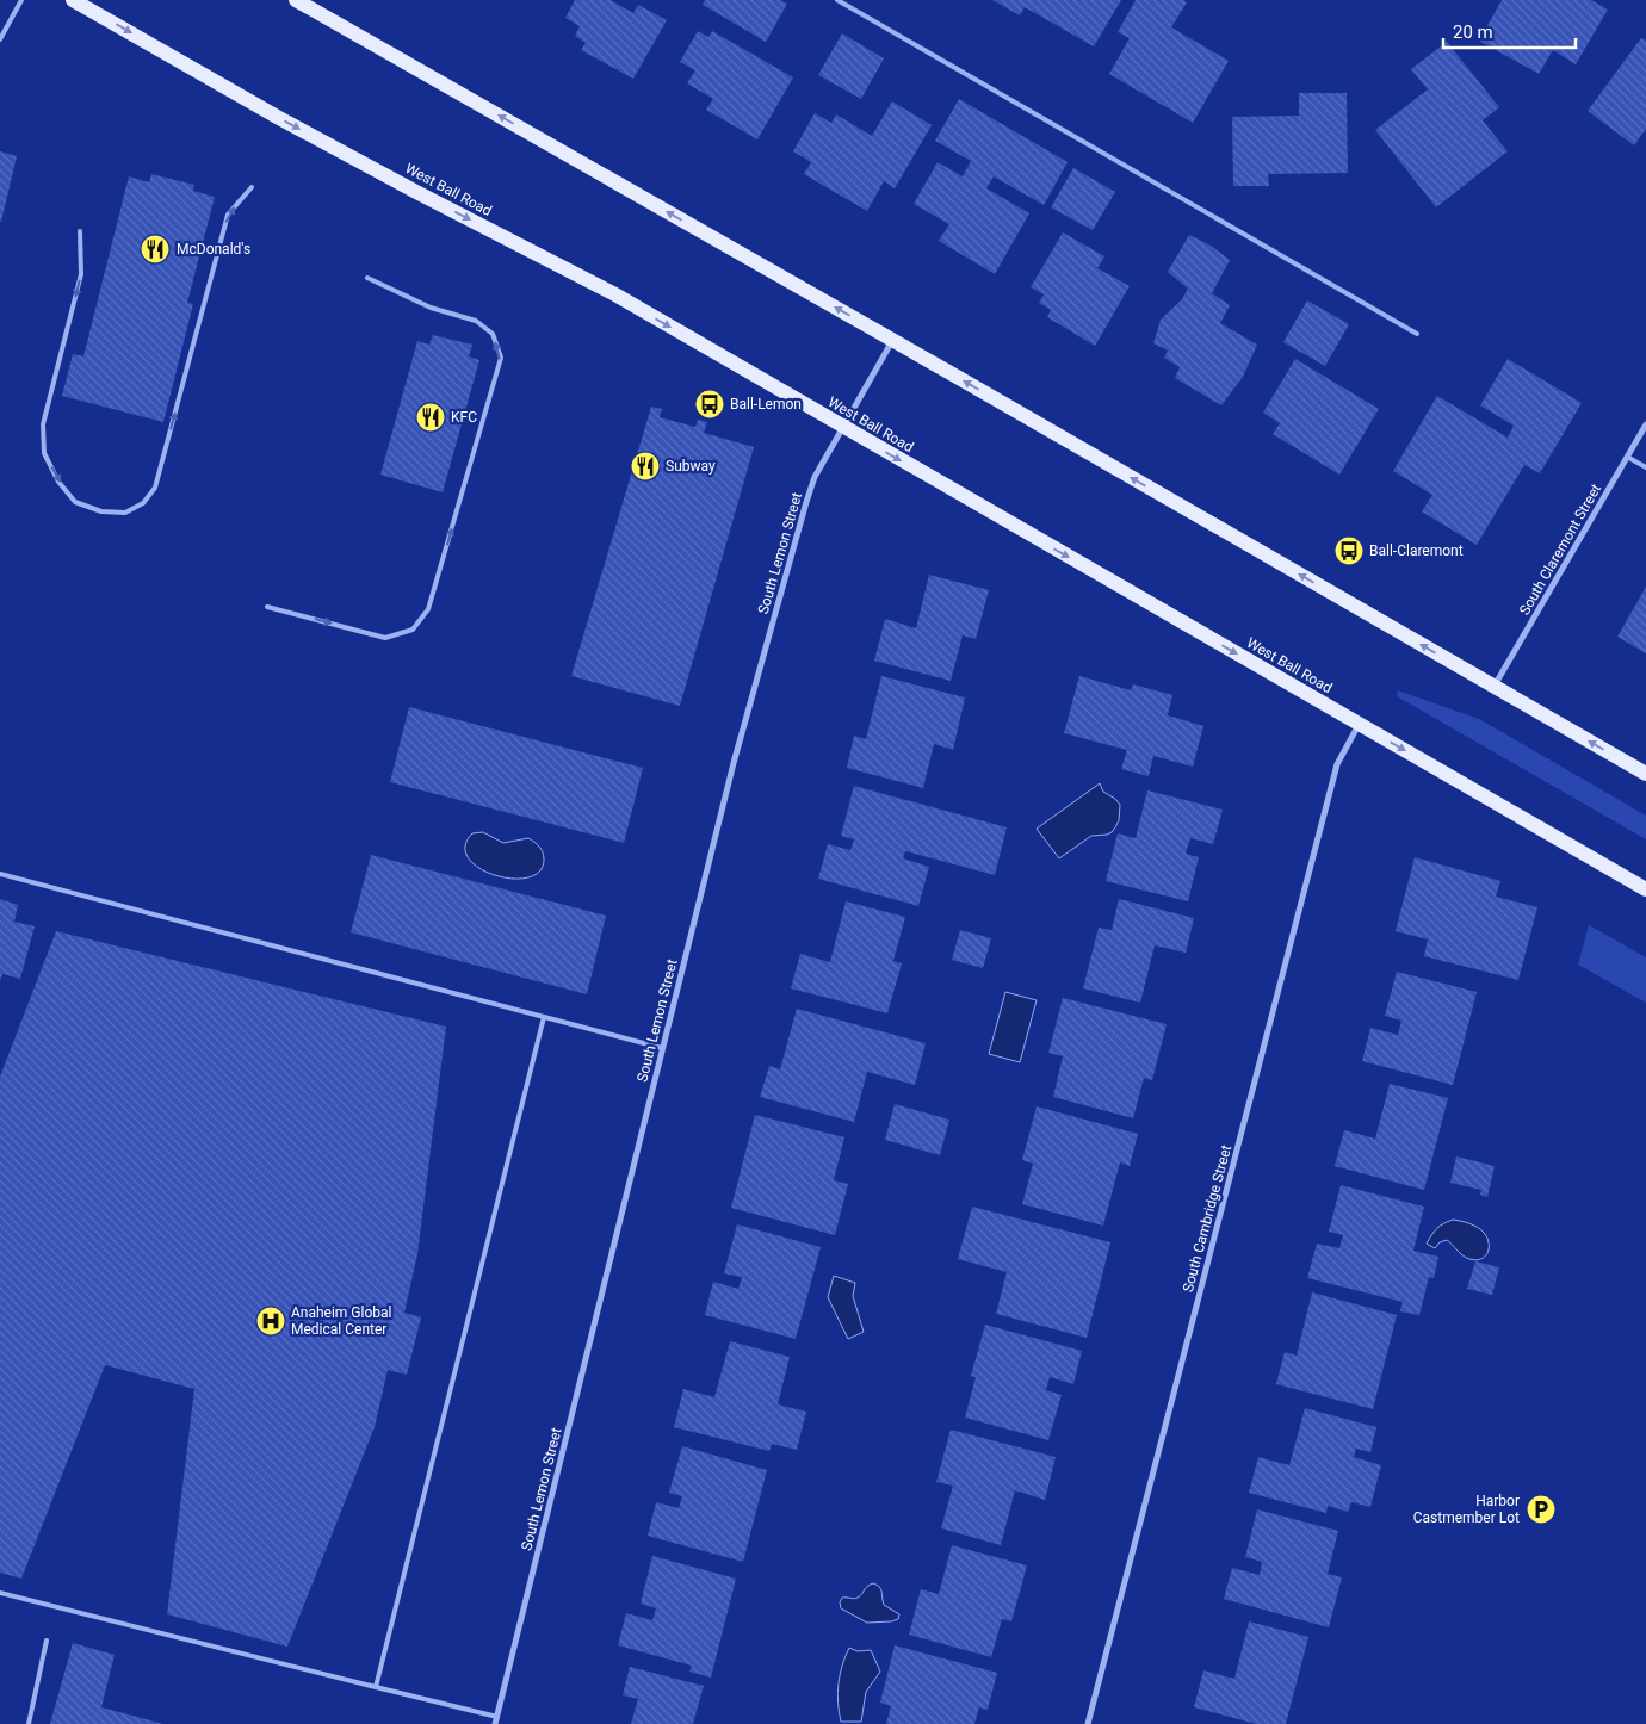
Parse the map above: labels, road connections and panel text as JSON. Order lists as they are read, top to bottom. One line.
{"streets":{"main road":["West Ball Road"],"street":["South Claremont Street","South Lemon Street","South Cambridge Street"]},"crossings":[["West Ball Road","South Lemon Street"],["West Ball Road","South Cambridge Street"]],"places":{"restaurant":["McDonald's","KFC","Subway"],"bus stop":["Ball-Lemon","Ball-Claremont"],"hospital":["Anaheim Global Medical Center"],"parking":["Harbor Castmember Lot"]},"scale_bar":"20 m"}
